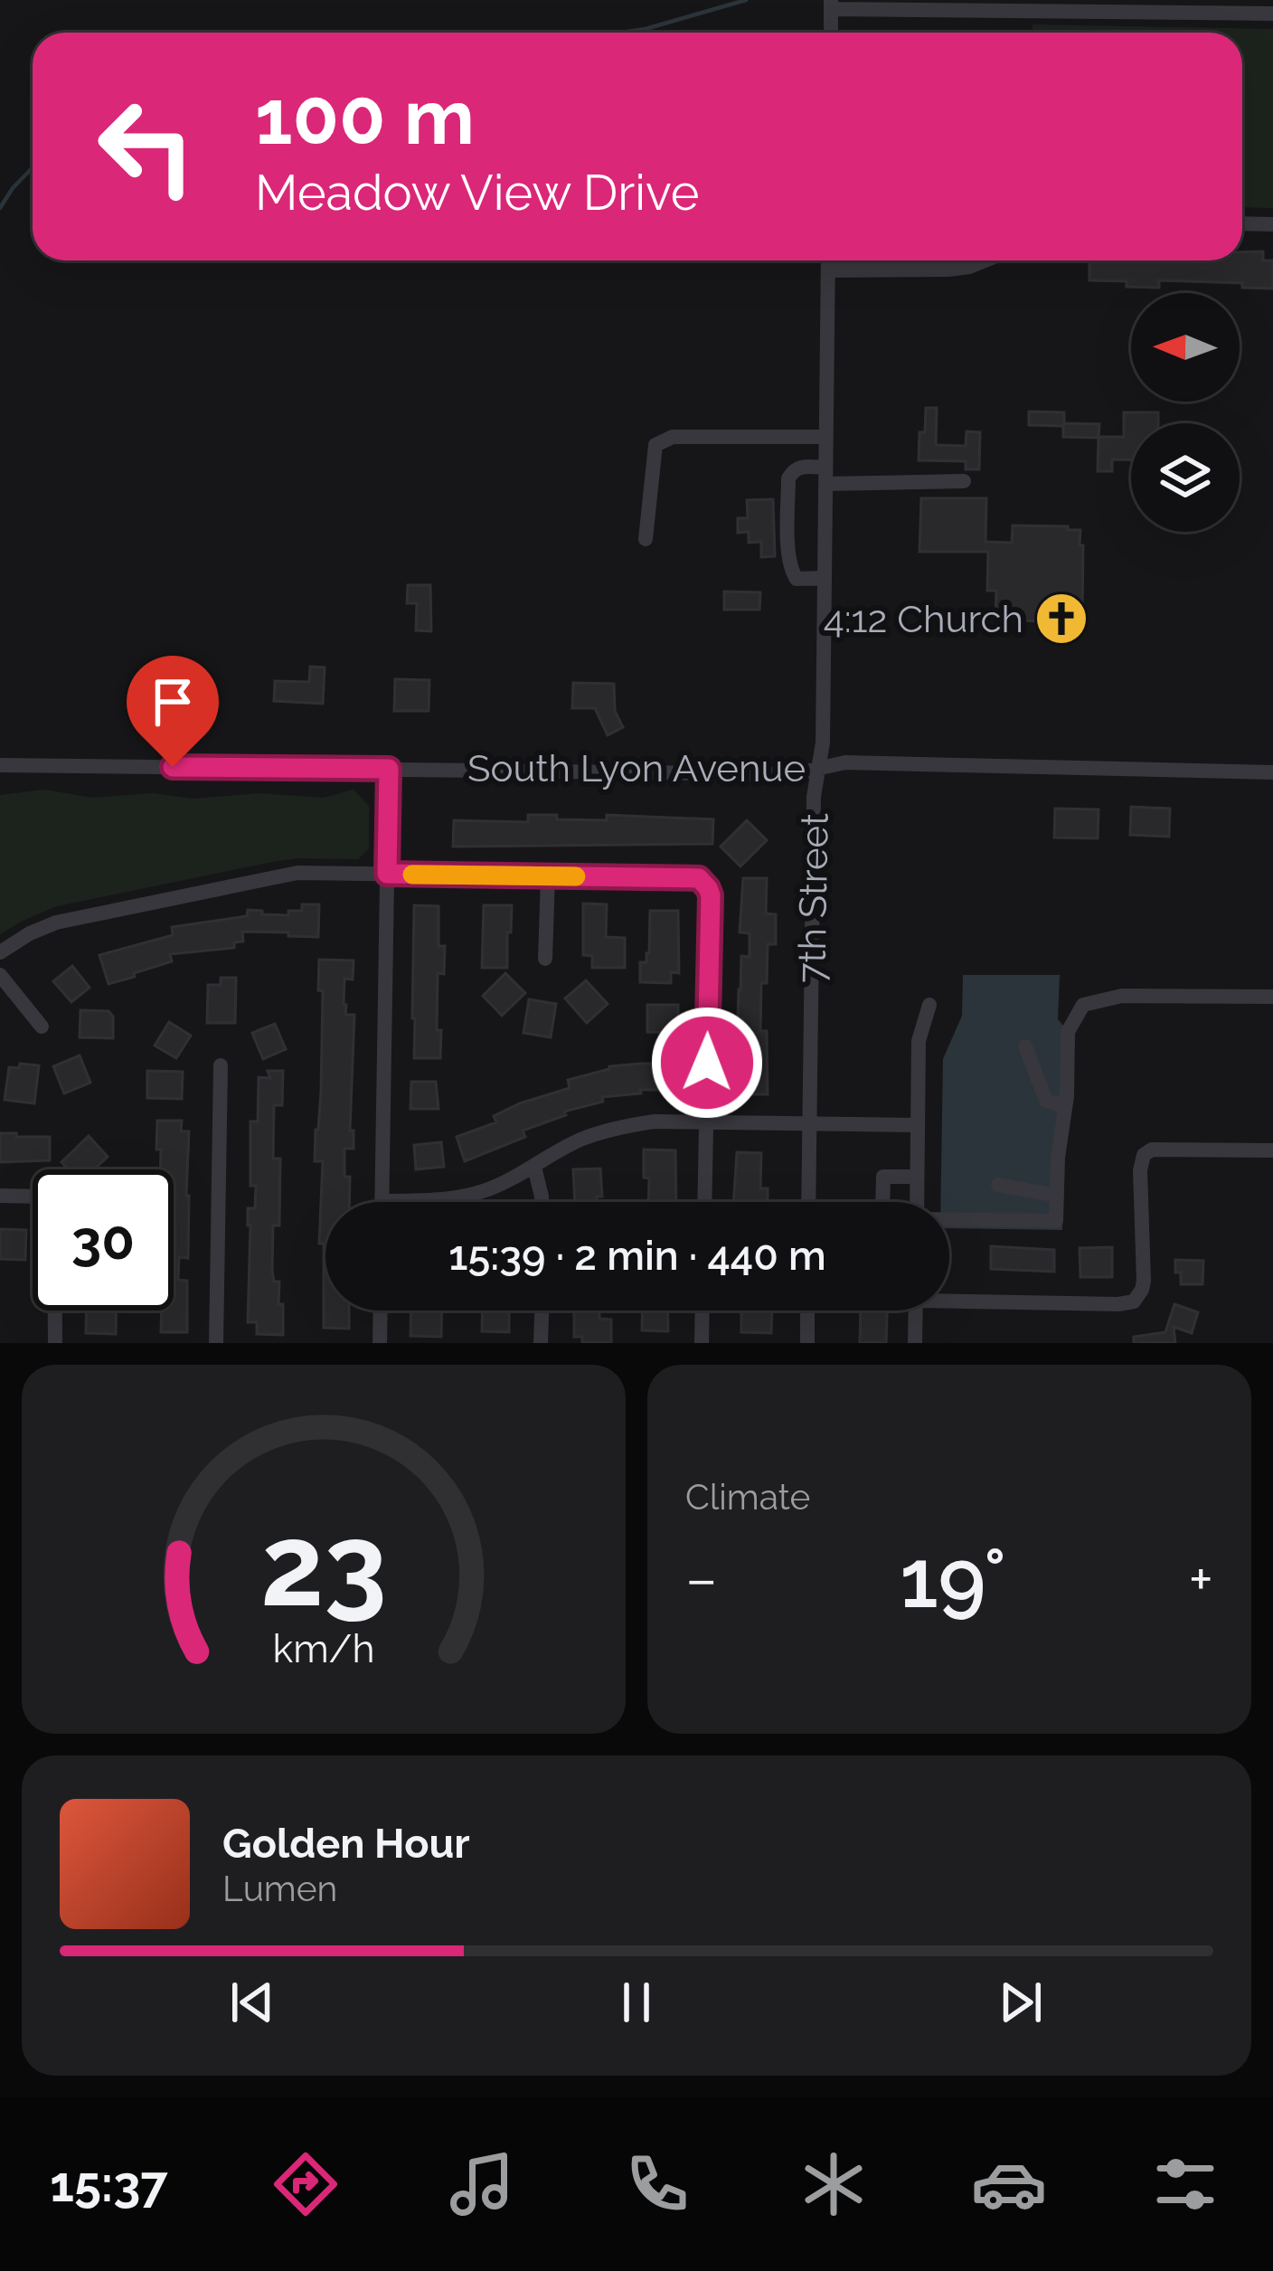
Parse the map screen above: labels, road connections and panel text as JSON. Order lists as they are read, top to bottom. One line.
{"streets":{"street":["South Lyon Avenue","7th Street"]},"crossings":[["South Lyon Avenue","7th Street"]],"places":{"church":["4:12 Church"]},"north":"left","page":{"turn":["100 m","Meadow View Drive"],"limit":"30","trip":"15:39 · 2 min · 440 m","tile":"Climate","heat":["−","19°","+"],"song":["Golden Hour","Lumen"],"tabs":"15:37","gauge":["23","km/h"]}}
